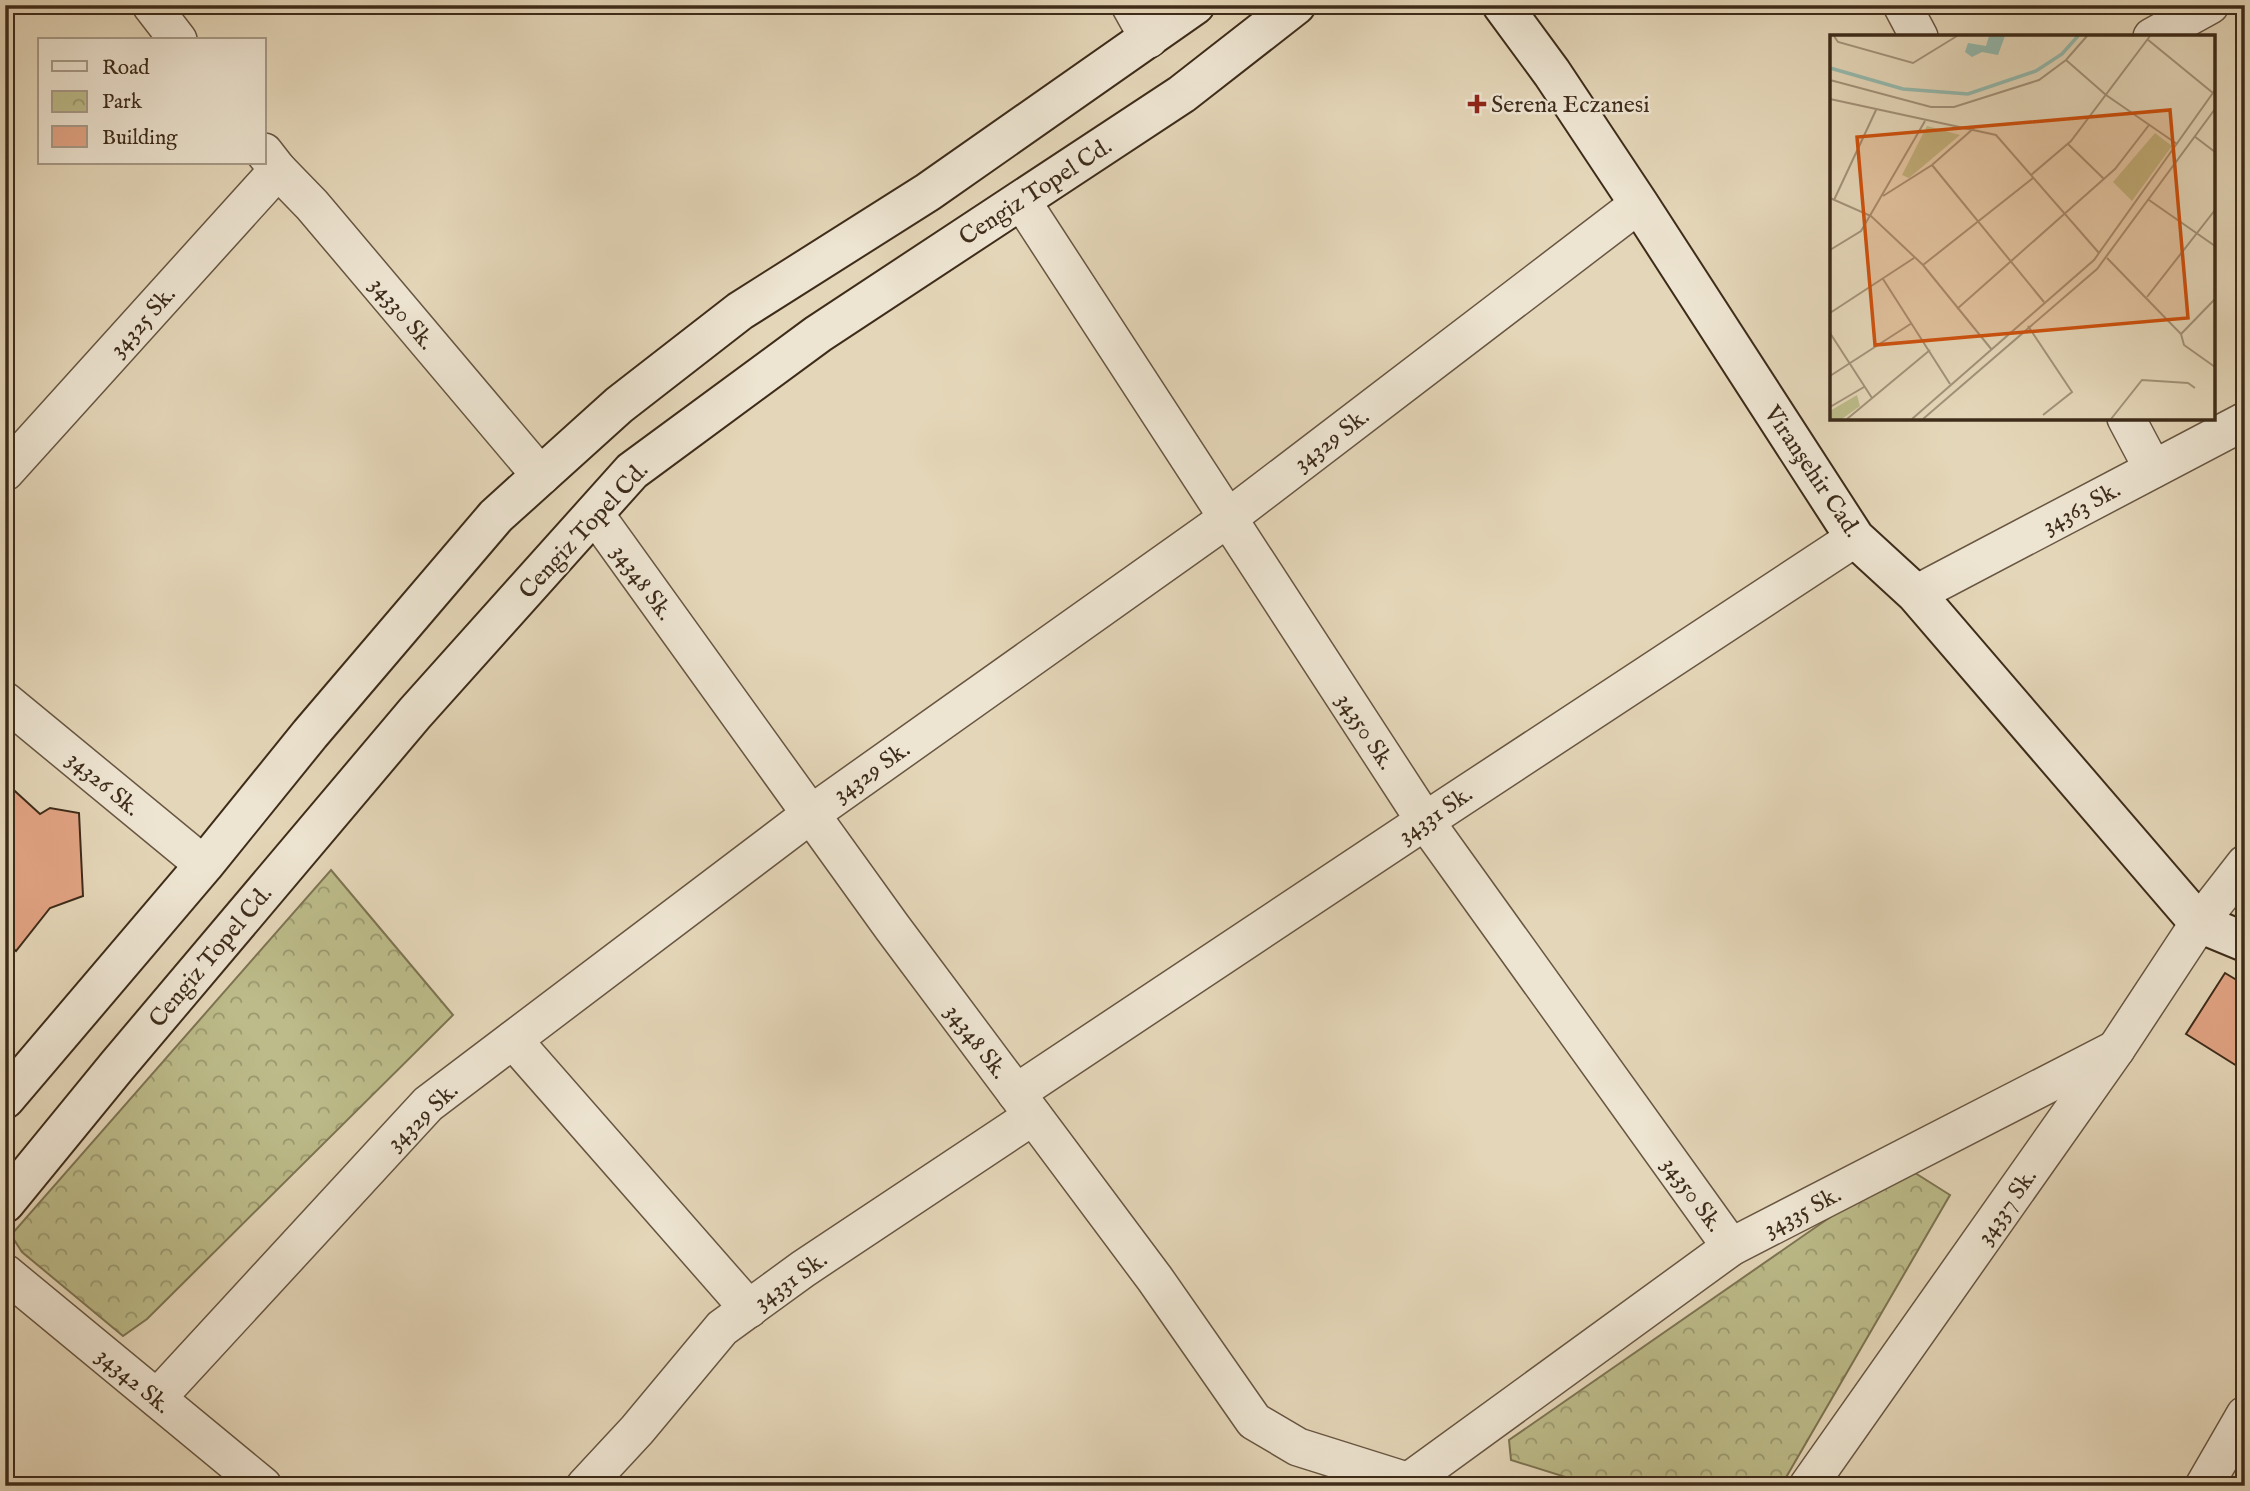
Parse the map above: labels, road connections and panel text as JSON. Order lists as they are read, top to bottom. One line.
{"streets":{"street":["Cengiz Topel Cd.","34330 Sk.","34325 Sk.","34329 Sk.","Viranşehir Cad.","34363 Sk.","34348 Sk.","34350 Sk.","34326 Sk.","34331 Sk.","34337 Sk.","34335 Sk.","34342 Sk."]},"crossings":[["Cengiz Topel Cd.","34348 Sk."],["Cengiz Topel Cd.","34350 Sk."],["34330 Sk.","34325 Sk."],["34329 Sk.","Viranşehir Cad."],["34329 Sk.","34348 Sk."],["34329 Sk.","34350 Sk."],["34329 Sk.","34342 Sk."],["Viranşehir Cad.","34363 Sk."],["Viranşehir Cad.","34331 Sk."],["Viranşehir Cad.","34337 Sk."],["34348 Sk.","34331 Sk."],["34348 Sk.","34335 Sk."],["34350 Sk.","34331 Sk."],["34350 Sk.","34335 Sk."],["34337 Sk.","34335 Sk."]],"places":{"health":["Serena Eczanesi"]},"legend":["Road","Park","Building"]}
